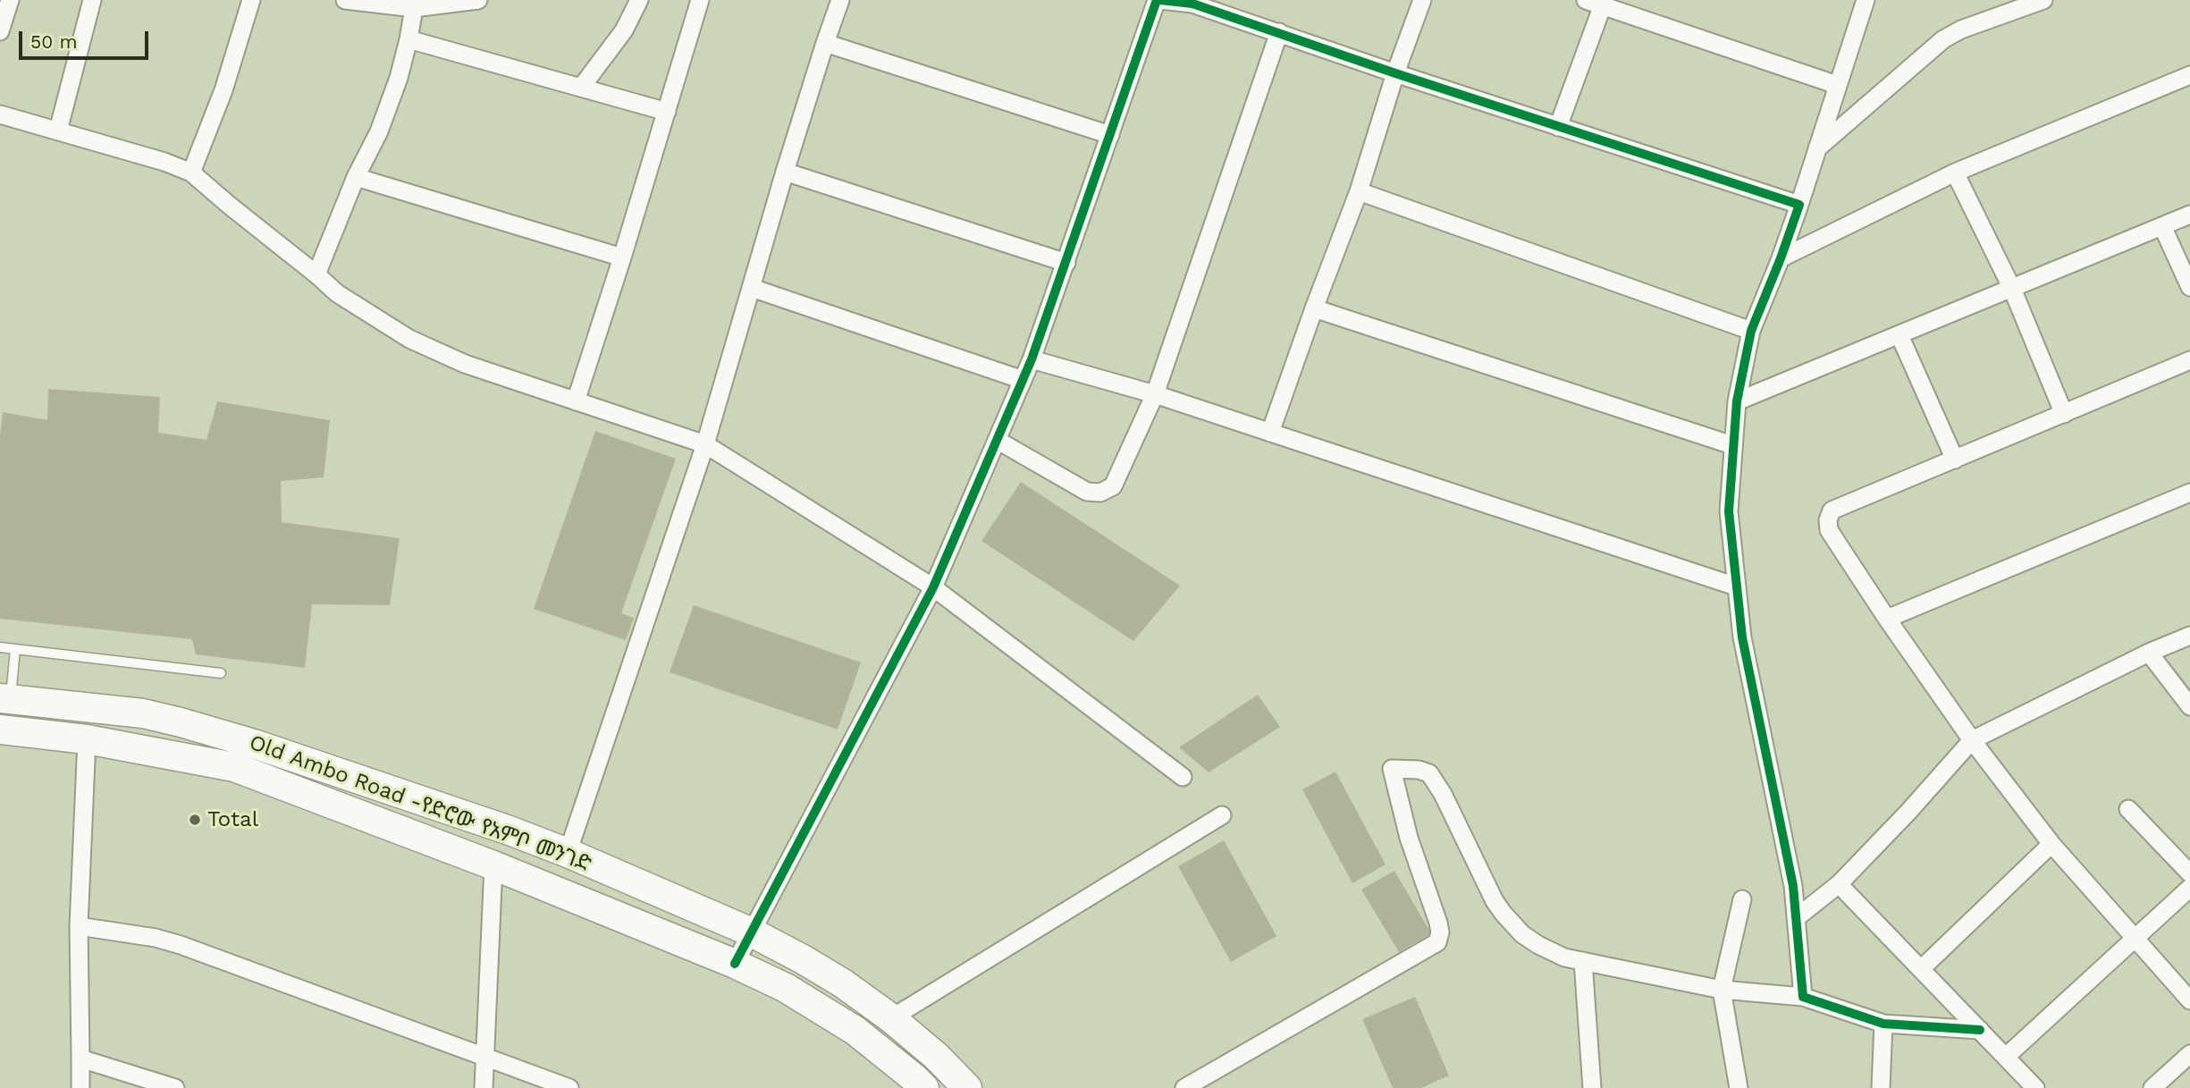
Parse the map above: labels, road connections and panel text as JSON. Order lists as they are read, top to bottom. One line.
{"streets":{"main road":["Old Ambo Road -የድሮው የአምቦ መንገድ"]},"places":["Total"],"scale_bar":"50 m"}
